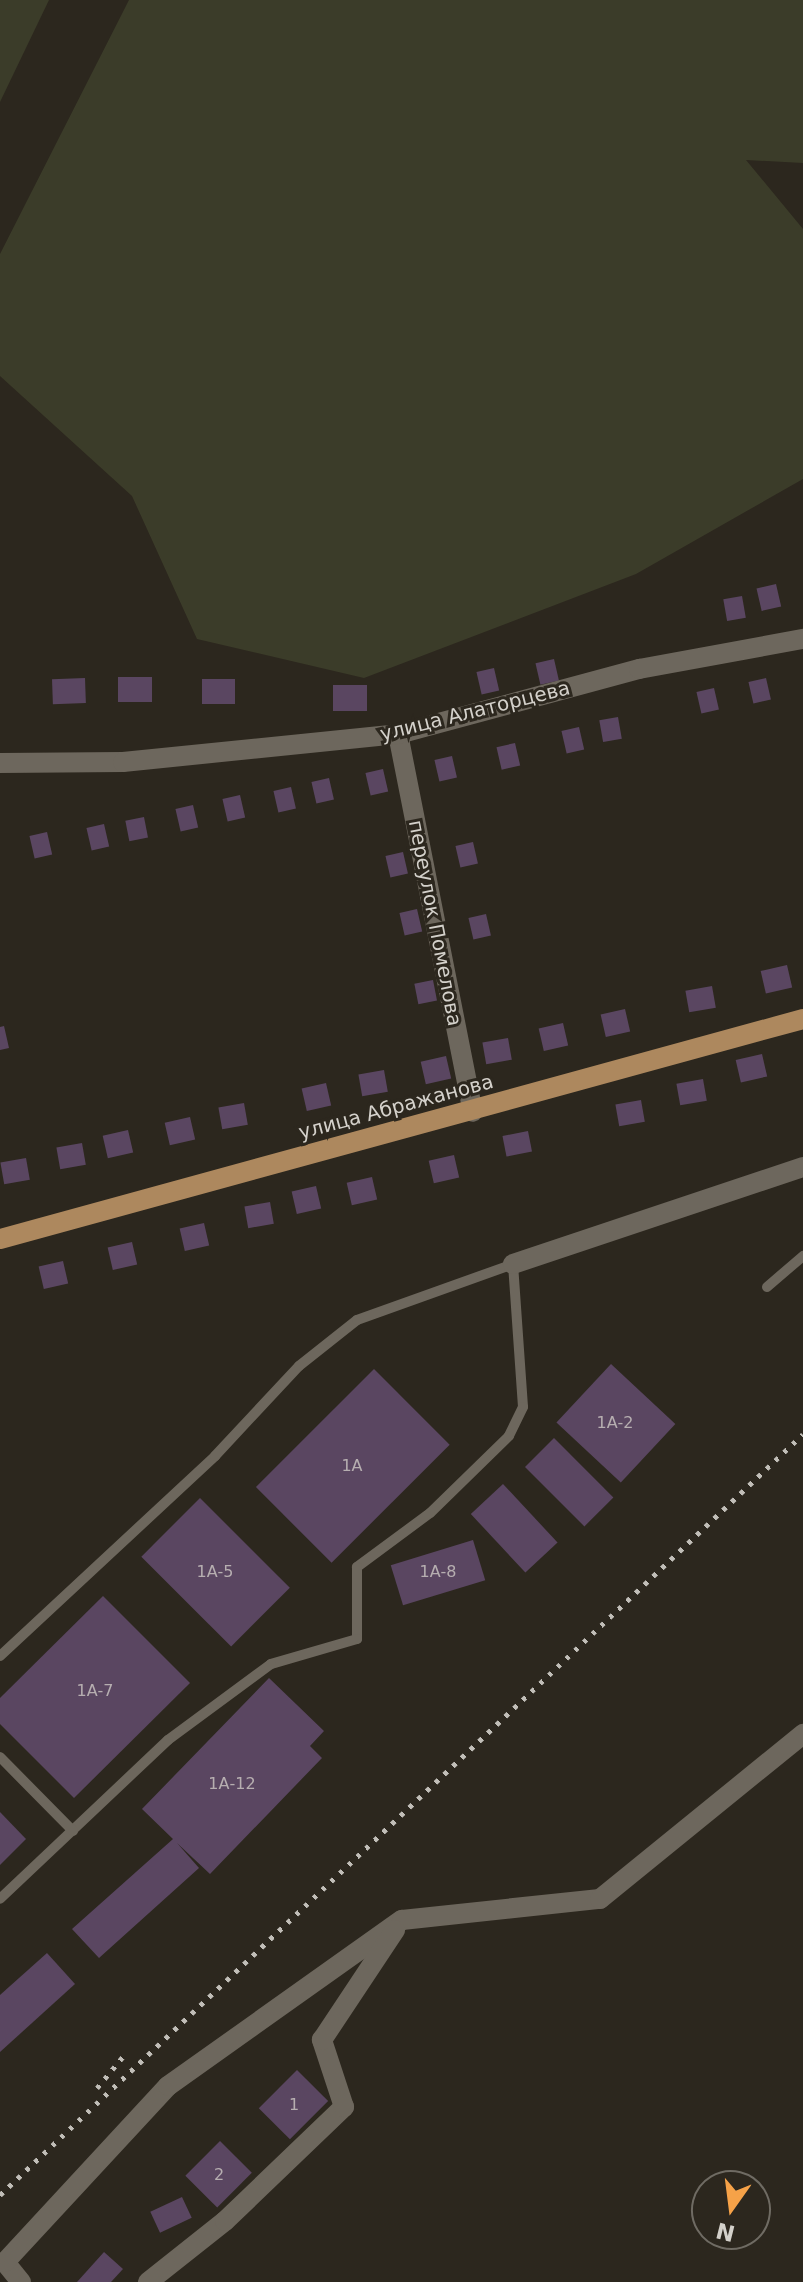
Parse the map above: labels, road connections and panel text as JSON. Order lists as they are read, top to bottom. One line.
{"streets":{"main road":["улица Абражанова"],"street":["улица Алаторцева","переулок Помелова"]},"crossings":[["улица Алаторцева","переулок Помелова"],["переулок Помелова","улица Абражанова"]],"house_numbers":["1А-2","1А","1А-5","1А-8","1А-7","1А-12","1","2"],"north":"bottom"}
